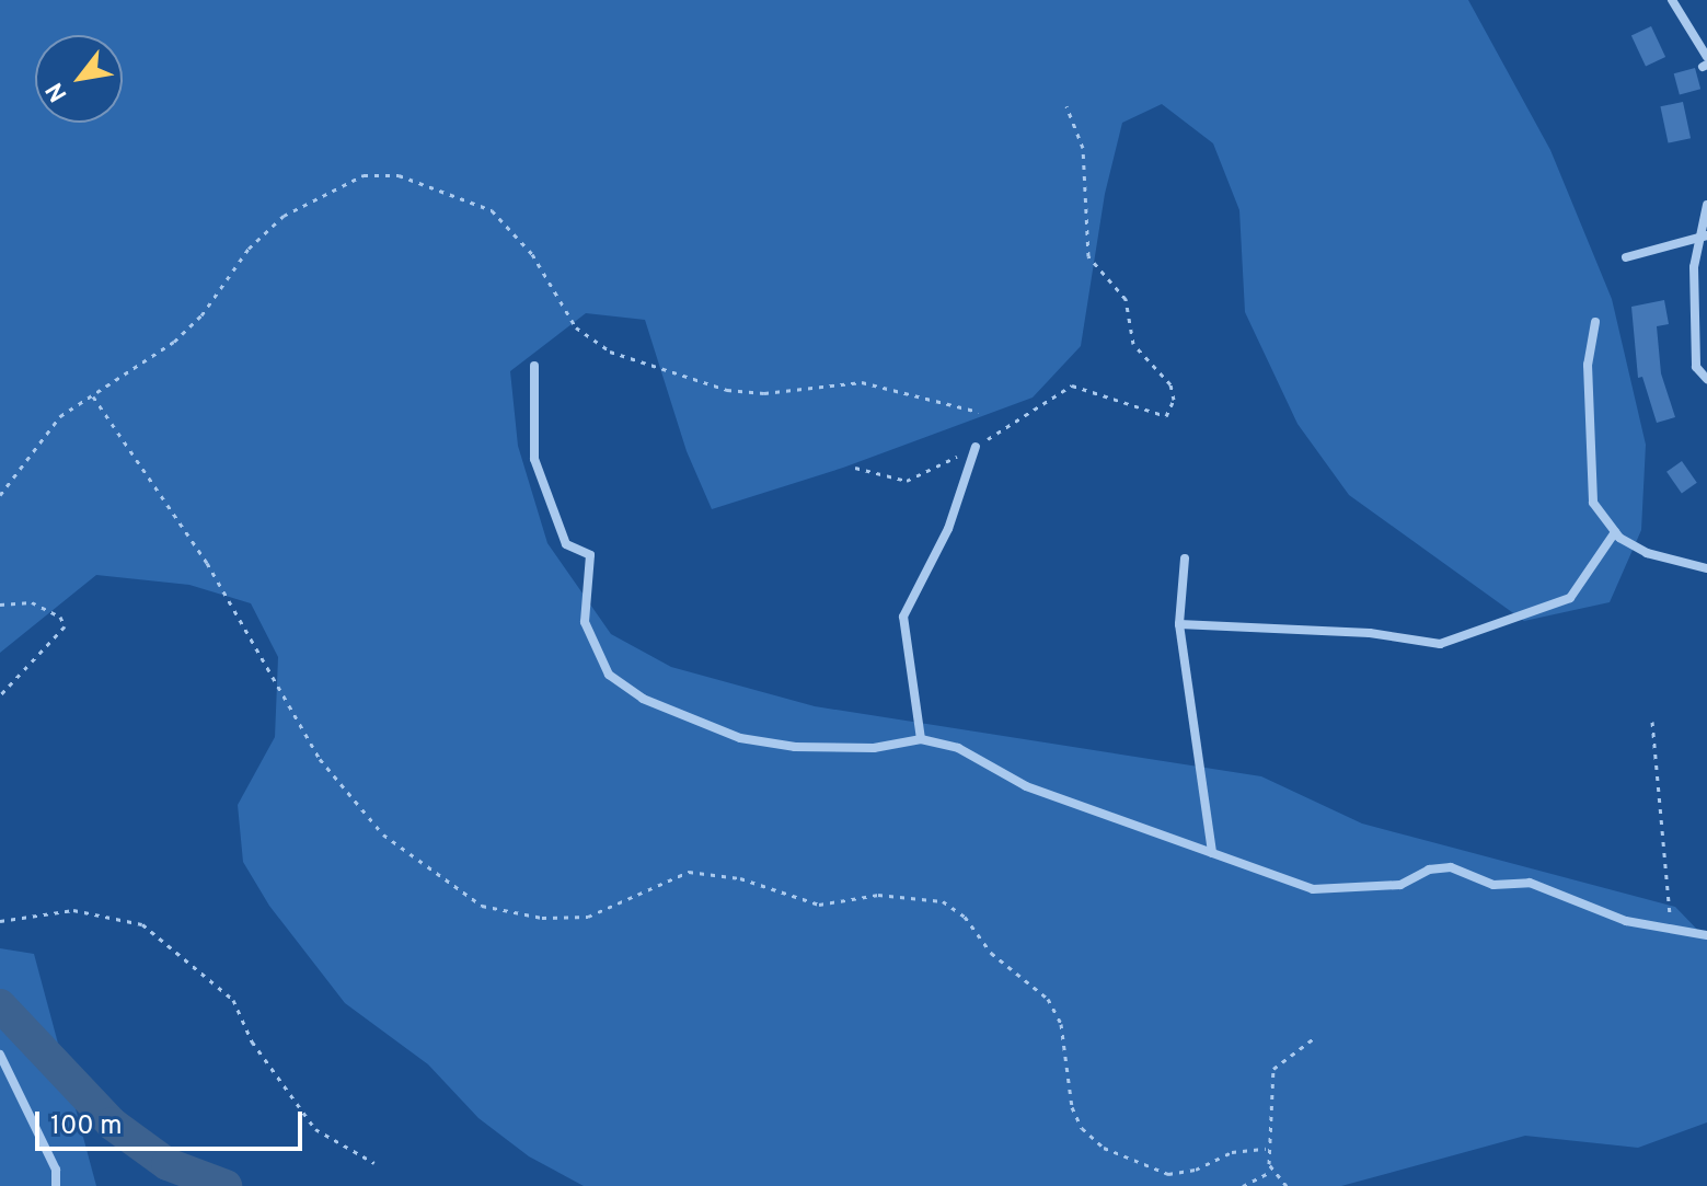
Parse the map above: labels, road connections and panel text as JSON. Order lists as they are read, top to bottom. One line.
{"scale_bar":"100 m","north":"bottom left"}
